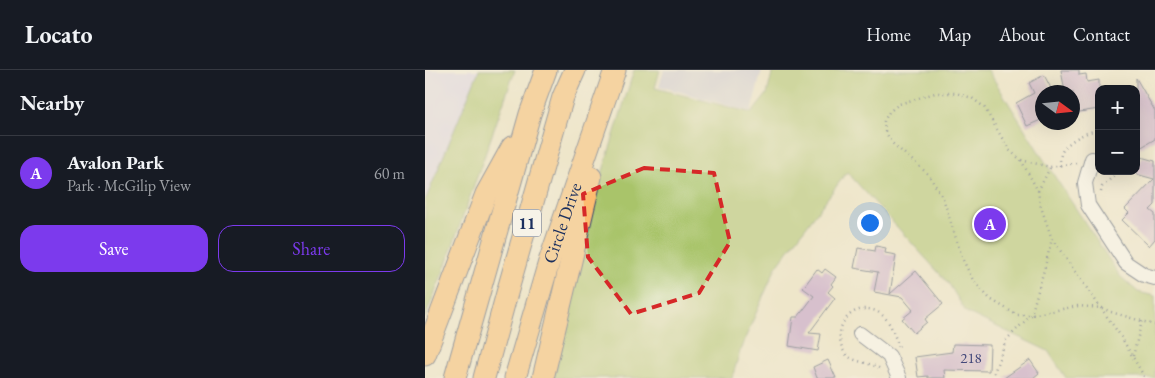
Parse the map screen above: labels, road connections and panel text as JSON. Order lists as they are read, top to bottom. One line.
{"streets":{"highway":["11","Circle Drive"]},"house_numbers":["218"],"north":"right","page":{"header":"Locato","nav":["Home","Map","About","Contact"],"heading":"Nearby","map_buttons":["+","−"],"list":[{"mark":"A","name":"Avalon Park","note":"Park · McGilip View","value":"60 m"}],"pins":"A","buttons":["Save","Share"]}}
